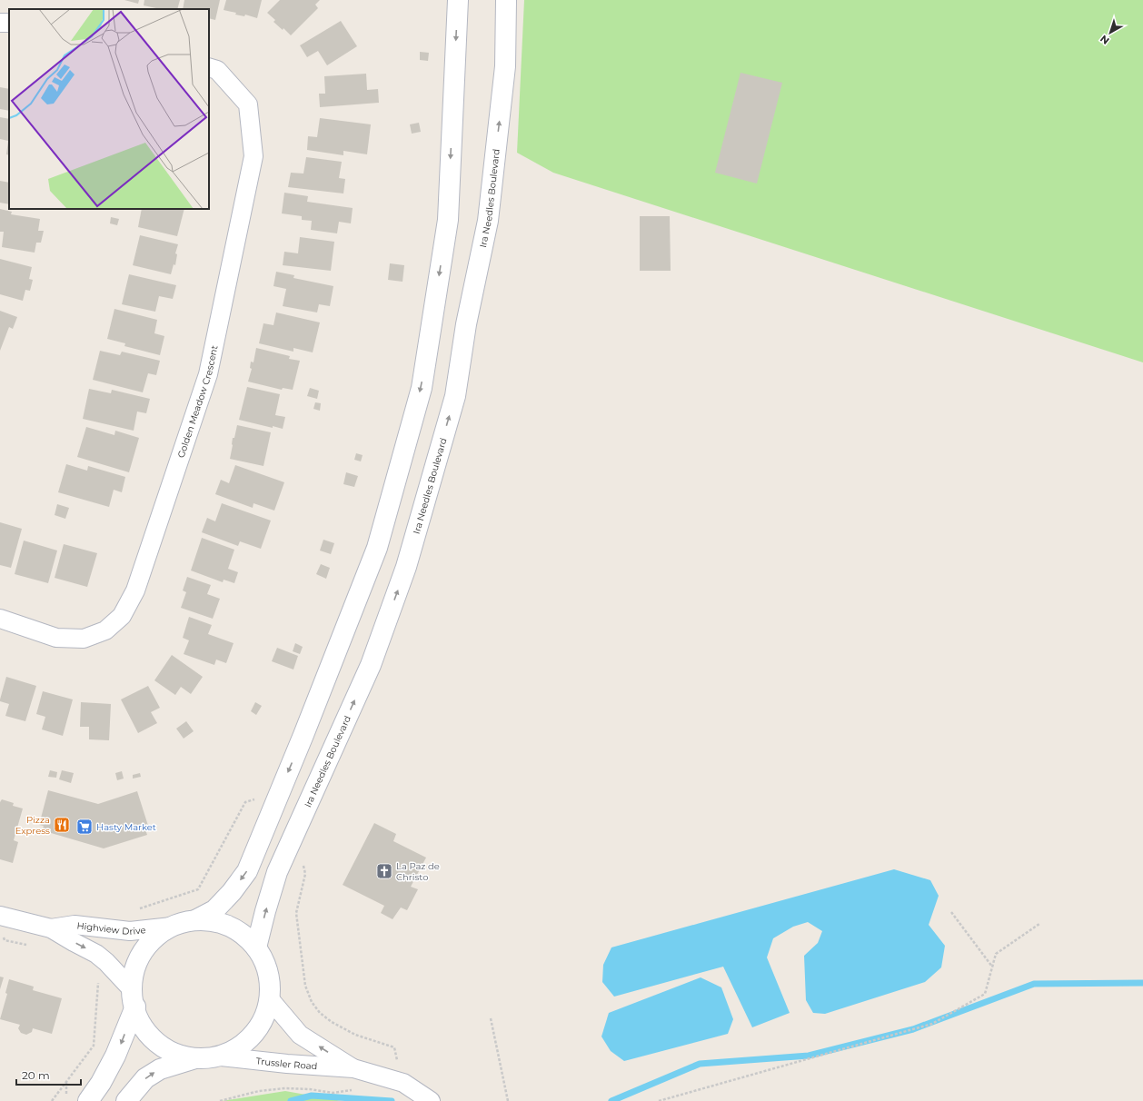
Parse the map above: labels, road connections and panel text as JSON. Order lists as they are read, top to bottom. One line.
{"streets":{"main road":["Ira Needles Boulevard"],"street":["Golden Meadow Crescent","Highview Drive","Trussler Road"]},"one_way":["Highview Drive"],"places":{"restaurant":["Pizza Express"],"supermarket":["Hasty Market"],"church":["La Paz de Christo"]},"scale_bar":"20 m","north":"bottom left"}
